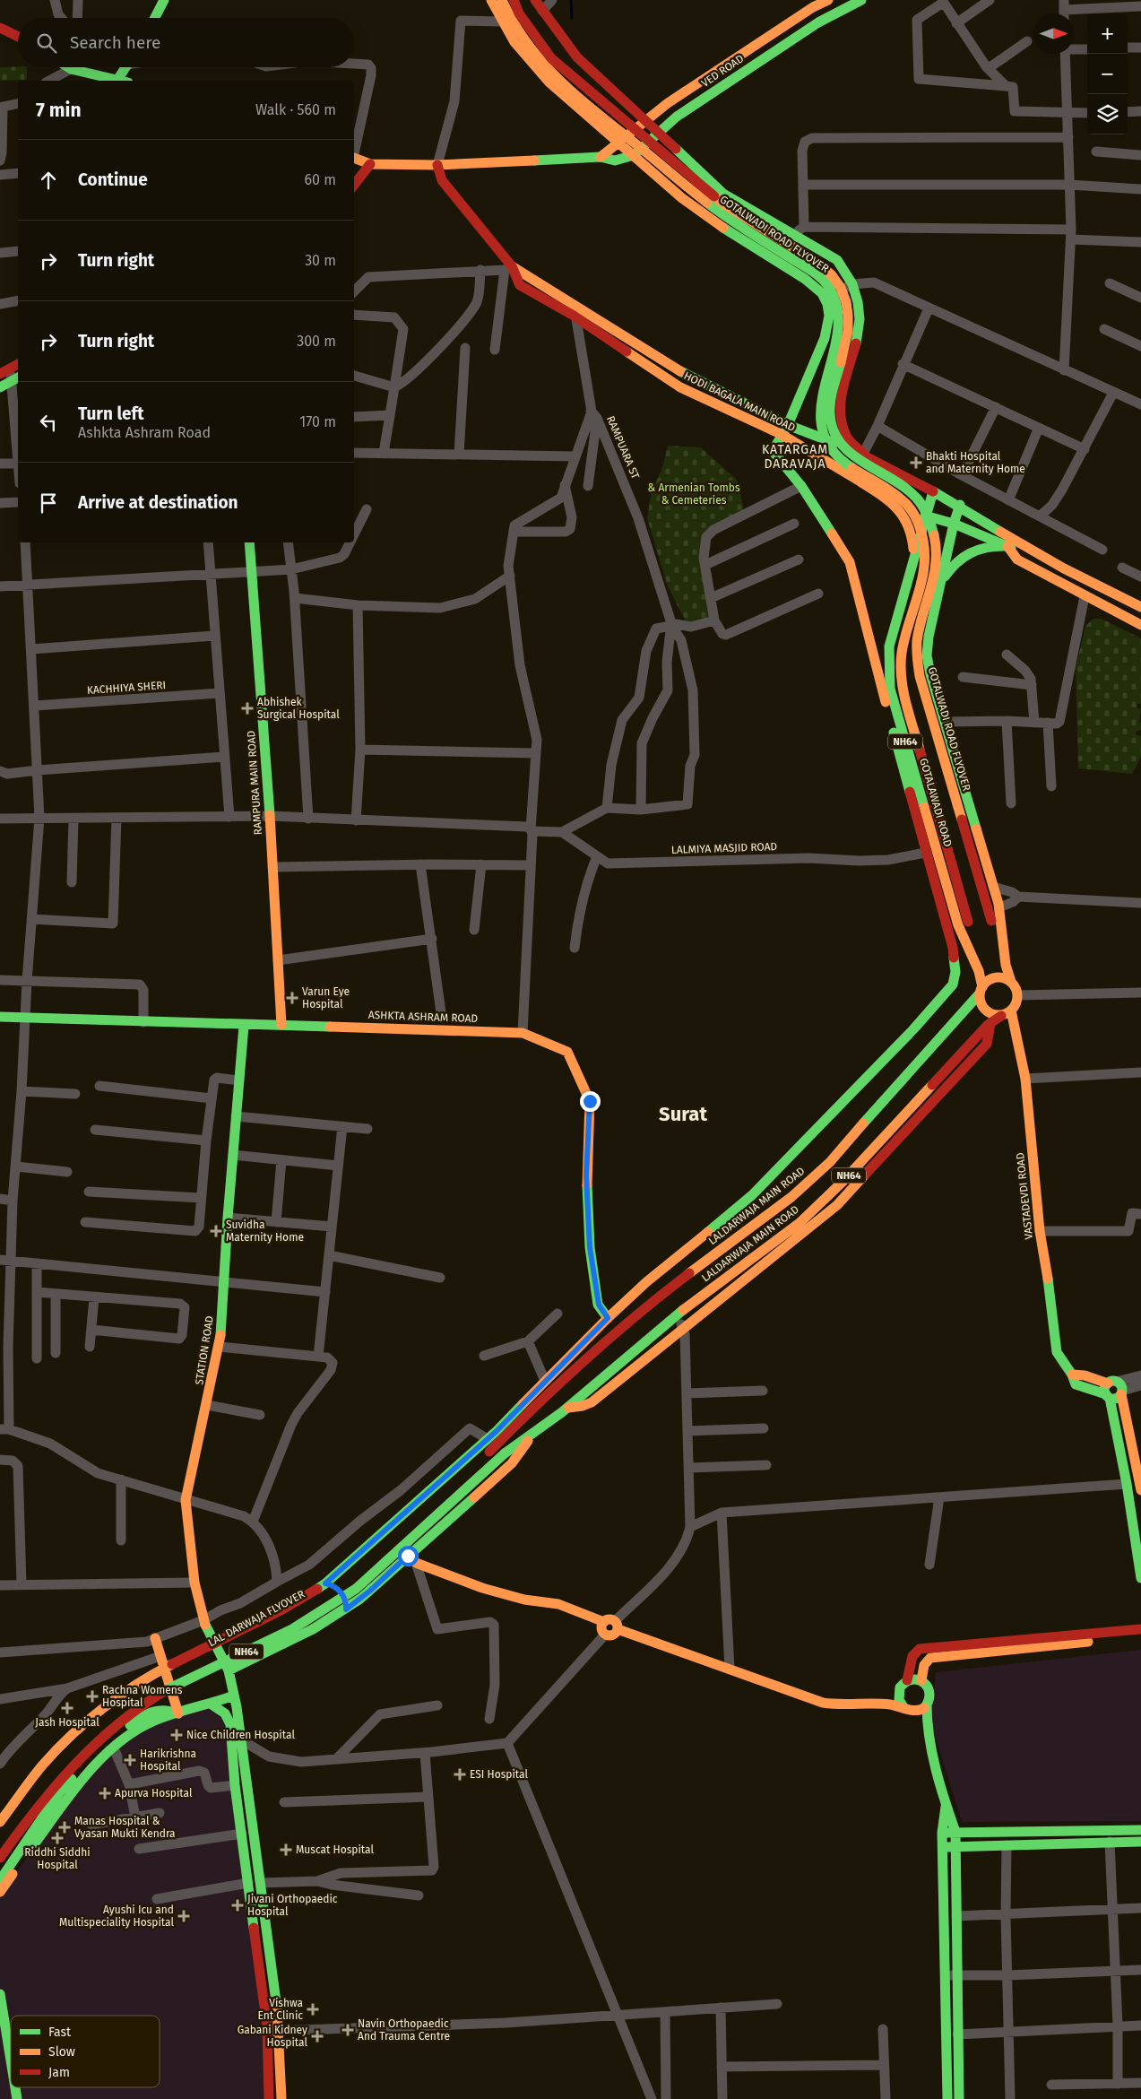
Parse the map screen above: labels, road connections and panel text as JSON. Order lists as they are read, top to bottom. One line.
{"streets":{"main road":["VED ROAD","GOTALWADI ROAD FLYOVER","HODI BAGALA MAIN ROAD","NH64","RAMPURA MAIN ROAD","GOTALAWADI ROAD","ASHKTA ASHRAM ROAD","VASTADEVDI ROAD","LALDARWAJA MAIN ROAD","STATION ROAD","LAL DARWAJA FLYOVER"],"street":["RAMPUARA ST","KACHHIYA SHERI","LALMIYA MASJID ROAD"]},"crossings":[["VED ROAD","HODI BAGALA MAIN ROAD"],["GOTALWADI ROAD FLYOVER","GOTALAWADI ROAD"],["HODI BAGALA MAIN ROAD","GOTALAWADI ROAD"],["NH64","GOTALAWADI ROAD"],["NH64","VASTADEVDI ROAD"],["NH64","LALDARWAJA MAIN ROAD"],["RAMPURA MAIN ROAD","ASHKTA ASHRAM ROAD"],["GOTALAWADI ROAD","VASTADEVDI ROAD"],["GOTALAWADI ROAD","LALDARWAJA MAIN ROAD"],["ASHKTA ASHRAM ROAD","STATION ROAD"],["VASTADEVDI ROAD","LALDARWAJA MAIN ROAD"]],"districts":["KATARGAM DARAVAJA","Surat"],"parks":["& Armenian Tombs & Cemeteries"],"places":{"health":["Bhakti Hospital and Maternity Home","Abhishek Surgical Hospital","Varun Eye Hospital","Suvidha Maternity Home","Rachna Womens Hospital","Jash Hospital","Nice Children Hospital","Harikrishna Hospital","ESI Hospital","Apurva Hospital","Manas Hospital & Vyasan Mukti Kendra","Riddhi Siddhi Hospital","Muscat Hospital","Jivani Orthopaedic Hospital","Ayushi Icu and Multispeciality Hospital","Vishwa Ent Clinic","Navin Orthopaedic And Trauma Centre","Gabani Kidney Hospital"]},"legend":["Fast","Slow","Jam"],"north":"right","page":{"map_buttons":["+","−"],"search":"Search here","heading":["7 min","Walk · 560 m"],"list":[["Continue","60 m"],["Turn right","30 m"],["Turn right","300 m"],["Turn left","Ashkta Ashram Road","170 m"],"Arrive at destination"]}}
